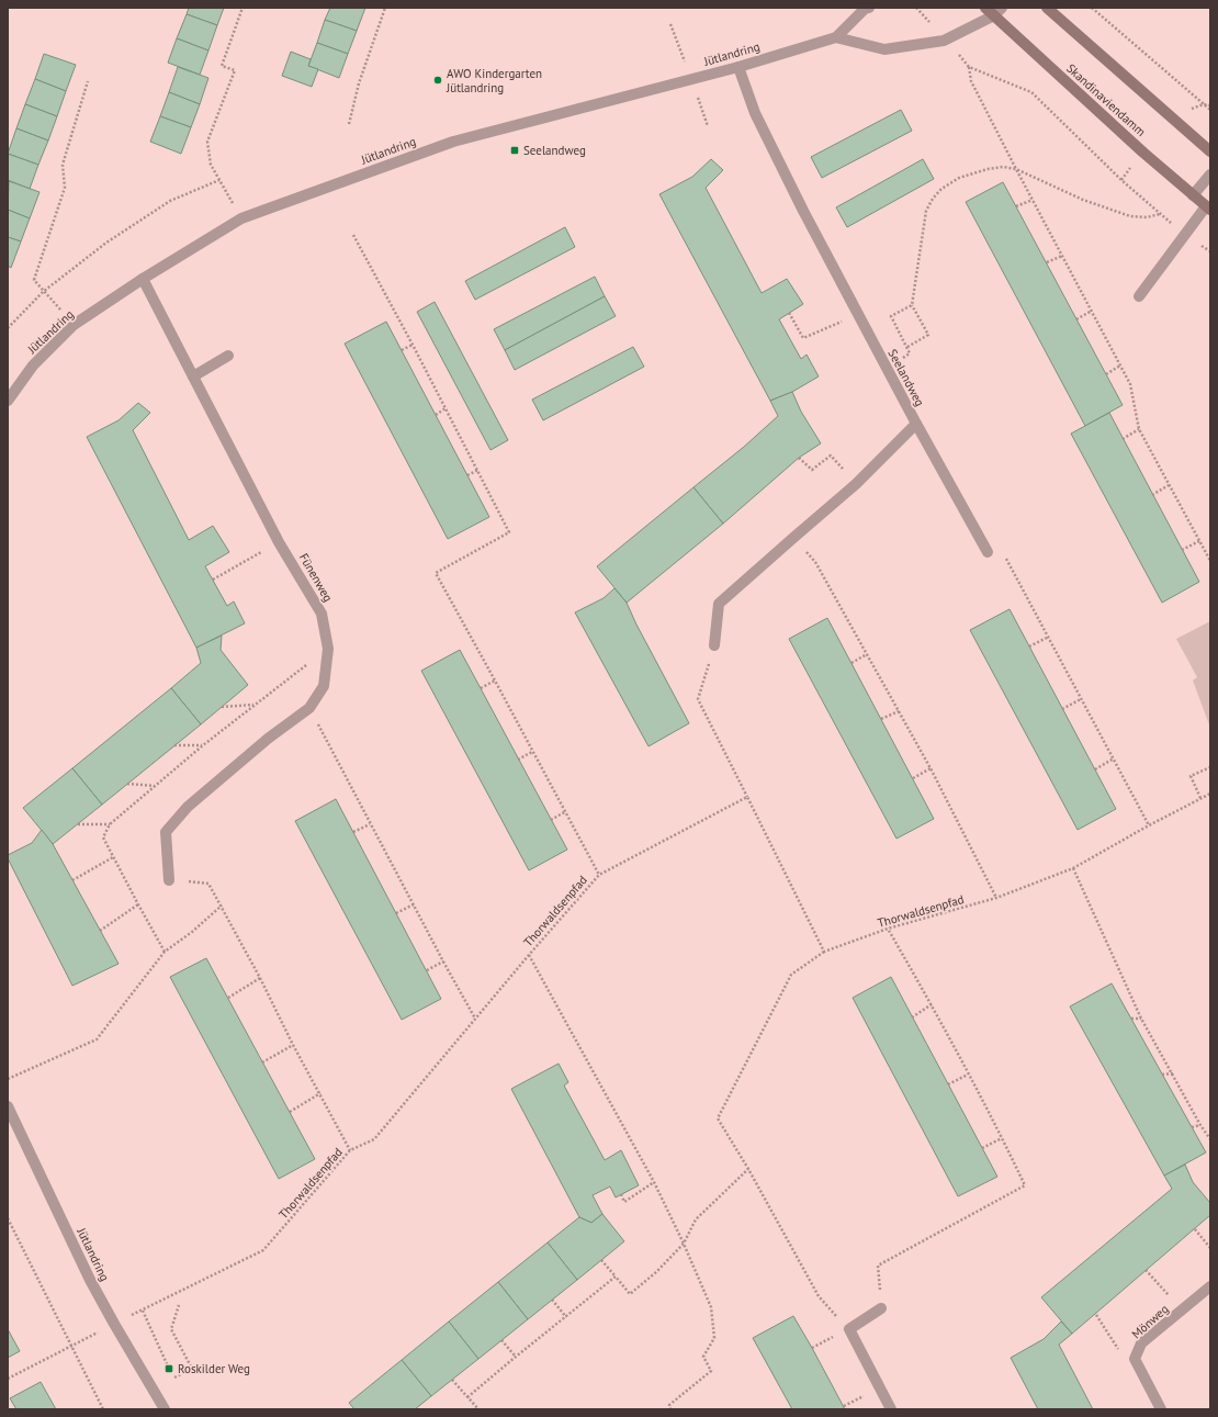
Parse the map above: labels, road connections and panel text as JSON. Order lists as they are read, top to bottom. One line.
{"streets":{"street":["Jütlandring","Skandinaviendamm","Seelandweg","Fünenweg","Mönweg"],"path":["Thorwaldsenpfad"]},"crossings":[["Jütlandring","Seelandweg"],["Jütlandring","Fünenweg"],["Jütlandring","Thorwaldsenpfad"]],"places":{"other":["AWO Kindergarten Jütlandring"],"transit":["Seelandweg","Roskilder Weg"]}}
